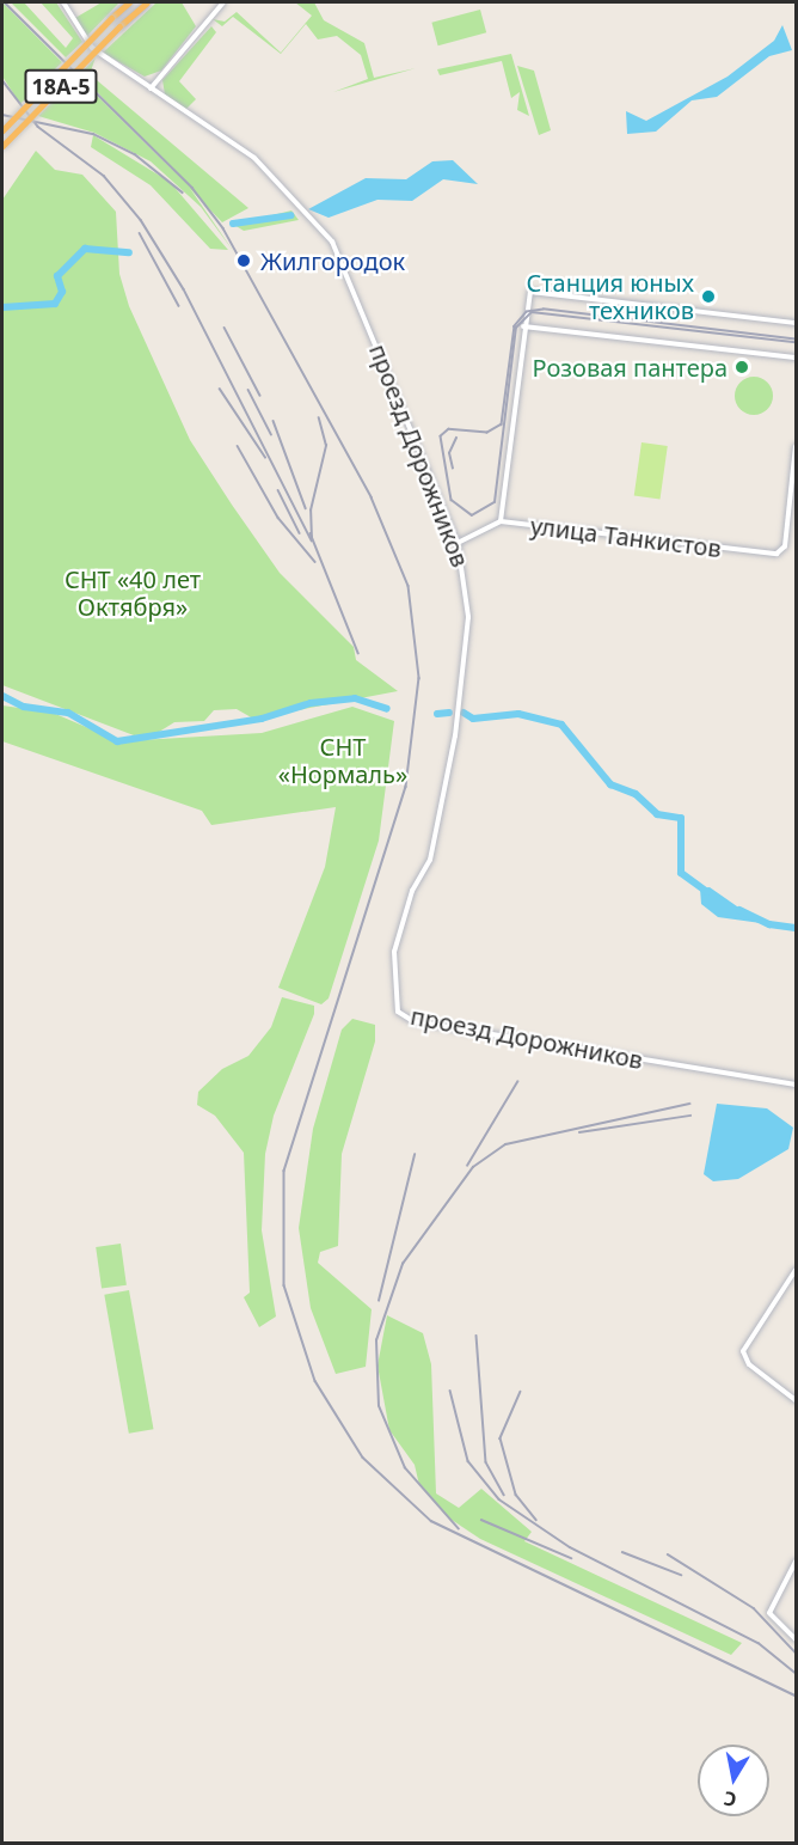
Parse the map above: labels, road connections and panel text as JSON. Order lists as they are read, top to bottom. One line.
{"streets":{"highway":["18А-5"],"main road":["проезд Дорожников","улица Танкистов"]},"crossings":[["проезд Дорожников","улица Танкистов"]],"parks":["СНТ «40 лет Октября»","СНТ «Нормаль»"],"places":["Жилгородок","Станция юных техников","Розовая пантера"],"north":"bottom"}
